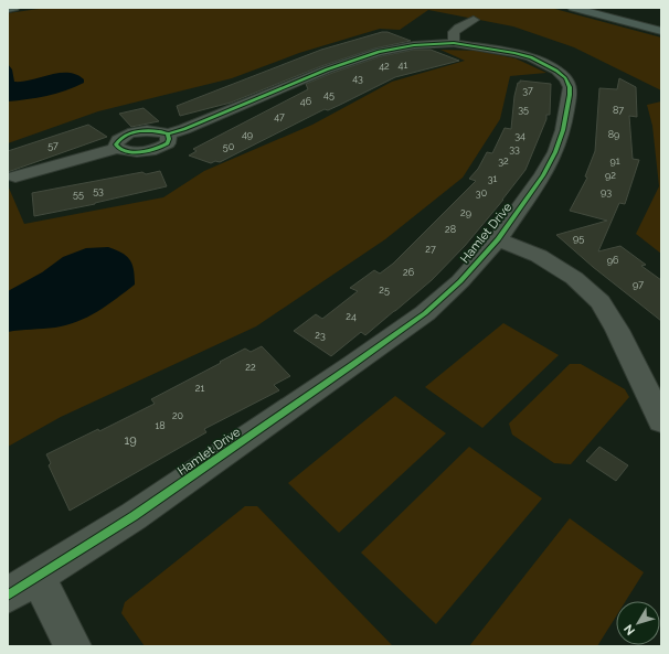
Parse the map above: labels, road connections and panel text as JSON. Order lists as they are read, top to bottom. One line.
{"streets":{"street":["Hamlet Drive"]},"house_numbers":["41","42","43","37","45","46","35","87","47","49","89","34","57","50","33","32","91","92","31","53","93","30","55","29","28","95","27","96","26","97","25","24","23","22","21","20","18","19"],"north":"bottom left"}
